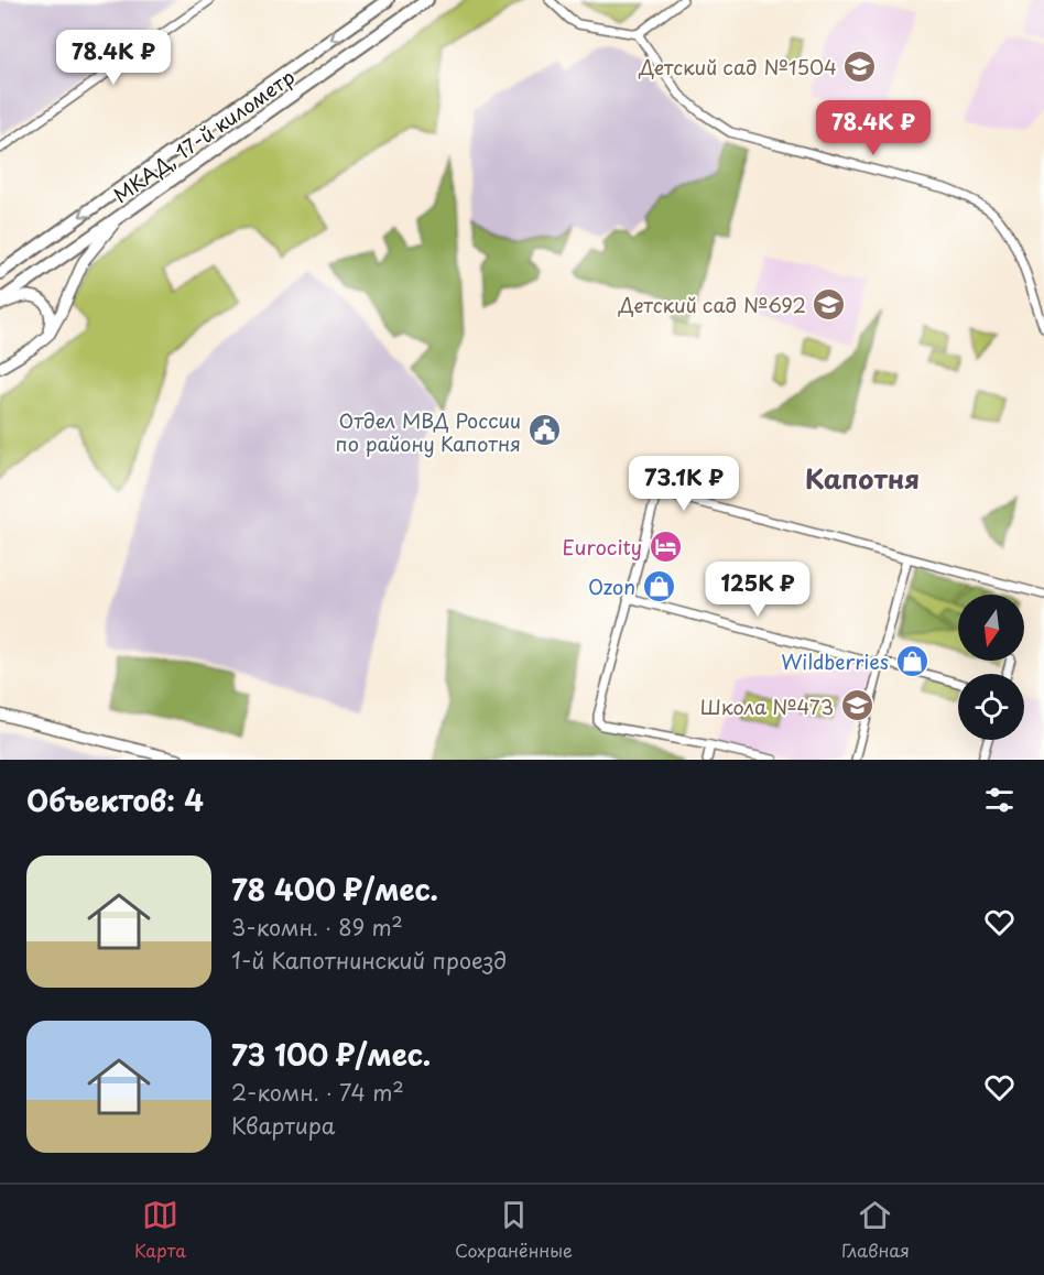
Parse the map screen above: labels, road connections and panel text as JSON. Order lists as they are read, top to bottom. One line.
{"streets":{"highway":["МКАД, 17-й километр"]},"districts":["Капотня"],"places":{"school or university":["Детский сад №1504","Детский сад №692","Школа №473"],"public building":["Отдел МВД России по району Капотня"],"hotel":["Eurocity"],"shop":["Ozon","Wildberries"]},"north":"bottom","page":{"price":["78.4K ₽","78.4K ₽","73.1K ₽","125K ₽"],"heading":"Объектов: 4","list":[{"name":"78 400 ₽/мес.","note":"3-комн. · 89 m² · 1-й Капотнинский проезд"},{"name":"73 100 ₽/мес.","note":"2-комн. · 74 m² · Квартира"}],"tabs":["Карта","Сохранённые","Главная"]}}
